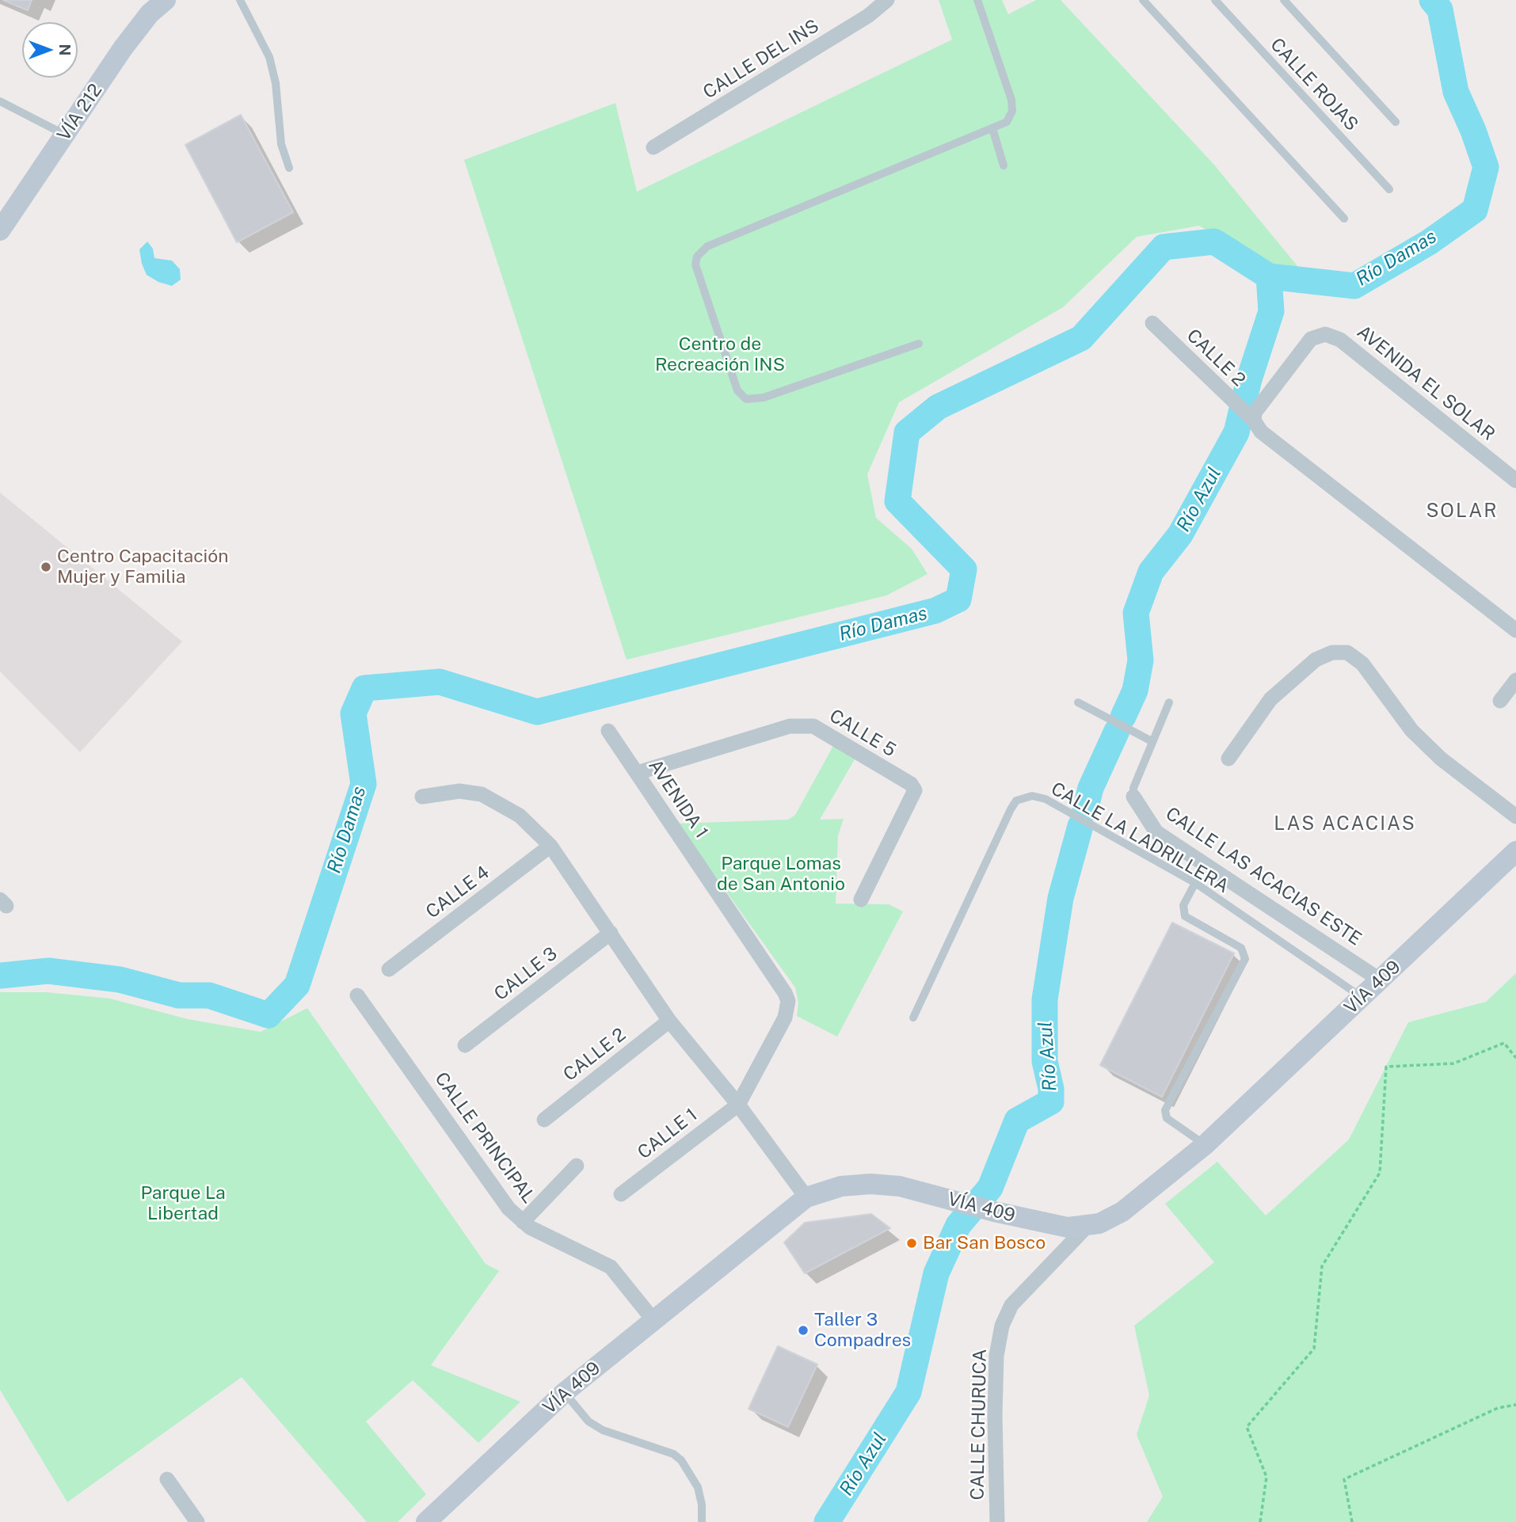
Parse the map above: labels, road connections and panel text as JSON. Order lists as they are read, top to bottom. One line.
{"streets":{"street":["CALLE DEL INS","VÍA 212","CALLE 2","AVENIDA EL SOLAR","CALLE 5","AVENIDA 1","CALLE LAS ACACIAS ESTE","CALLE 4","CALLE 3","VÍA 409","CALLE 1","CALLE PRINCIPAL","CALLE CHURUCA"],"lane":["CALLE ROJAS","CALLE LA LADRILLERA"]},"crossings":[["CALLE 2","AVENIDA EL SOLAR"],["CALLE 5","AVENIDA 1"],["AVENIDA 1","CALLE 1"],["CALLE LA LADRILLERA","VÍA 409"],["CALLE LAS ACACIAS ESTE","VÍA 409"],["VÍA 409","CALLE PRINCIPAL"],["VÍA 409","CALLE CHURUCA"]],"districts":["SOLAR","LAS ACACIAS"],"water":["Río Damas","Río Azul"],"parks":["Centro de Recreación INS","Parque Lomas de San Antonio","Parque La Libertad"],"places":["Centro Capacitación Mujer y Familia","Bar San Bosco","Taller 3 Compadres"],"north":"right"}
